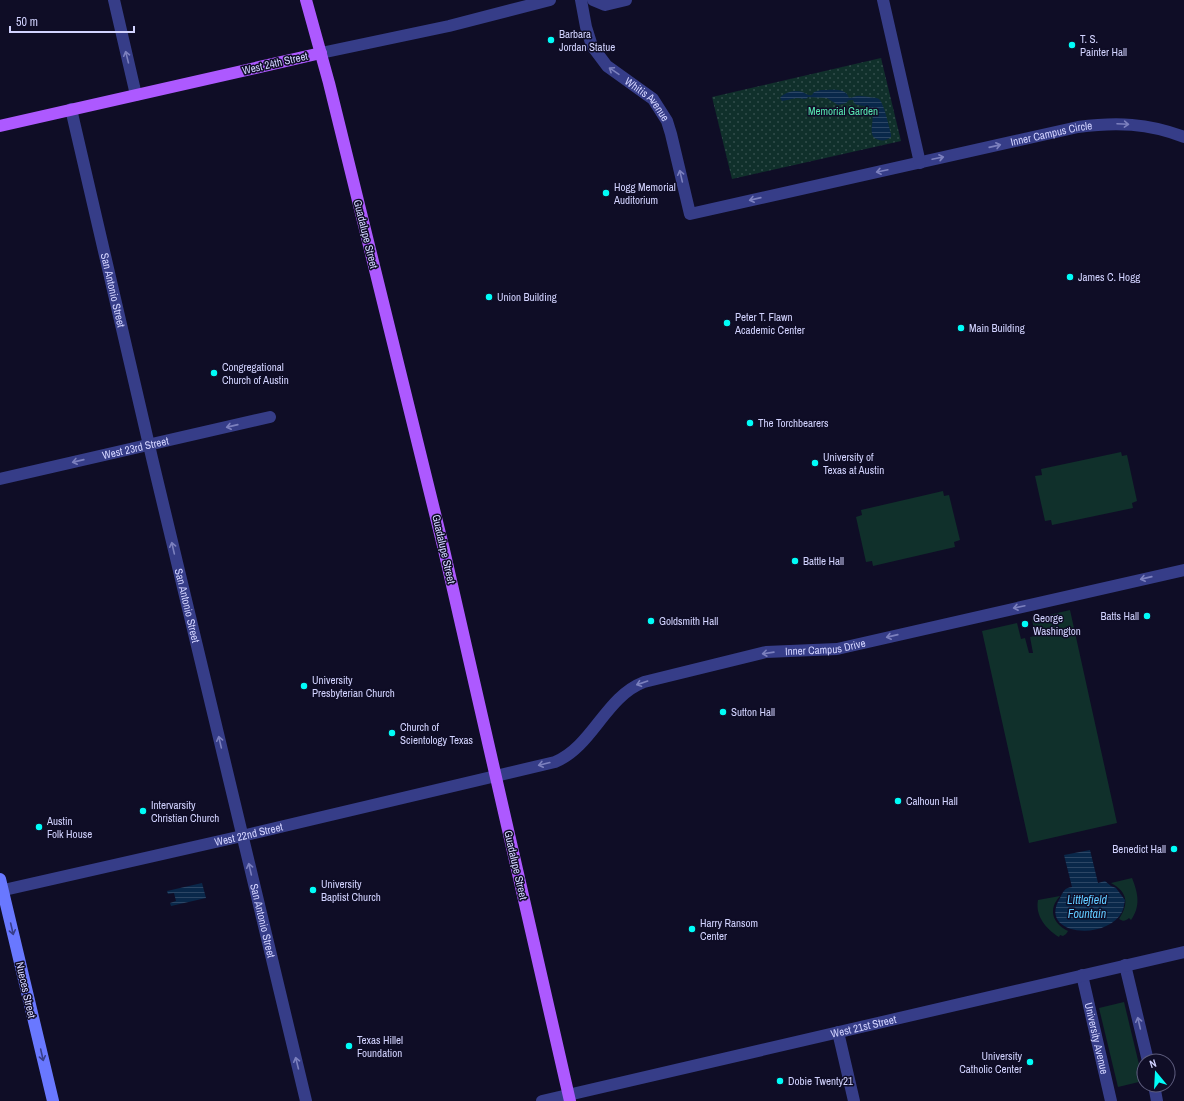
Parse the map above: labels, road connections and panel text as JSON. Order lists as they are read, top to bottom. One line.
{"streets":{"main road":["West 24th Street","Guadalupe Street"],"street":["Whitis Avenue","Inner Campus Circle","San Antonio Street","West 23rd Street","Inner Campus Drive","West 22nd Street","Nueces Street","West 21st Street","University Avenue"]},"crossings":[["West 24th Street","Guadalupe Street"],["West 24th Street","San Antonio Street"],["Whitis Avenue","Inner Campus Circle"],["Guadalupe Street","Inner Campus Drive"],["Guadalupe Street","West 22nd Street"],["Guadalupe Street","West 21st Street"],["San Antonio Street","West 23rd Street"],["San Antonio Street","West 22nd Street"],["Inner Campus Drive","West 22nd Street"],["West 22nd Street","Nueces Street"],["West 21st Street","University Avenue"]],"one_way":["Whitis Avenue","San Antonio Street","West 23rd Street","Inner Campus Drive","Nueces Street"],"water":["Littlefield Fountain"],"parks":["Memorial Garden"],"places":["Barbara Jordan Statue","T. S. Painter Hall","Hogg Memorial Auditorium","James C. Hogg","Union Building","Peter T. Flawn Academic Center","Main Building","Congregational Church of Austin","The Torchbearers","University of Texas at Austin","Battle Hall","Batts Hall","Goldsmith Hall","George Washington","University Presbyterian Church","Sutton Hall","Church of Scientology Texas","Calhoun Hall","Intervarsity Christian Church","Austin Folk House","Benedict Hall","University Baptist Church","Harry Ransom Center","Texas Hillel Foundation","University Catholic Center","Dobie Twenty21"],"scale_bar":"50 m","north":"top"}
